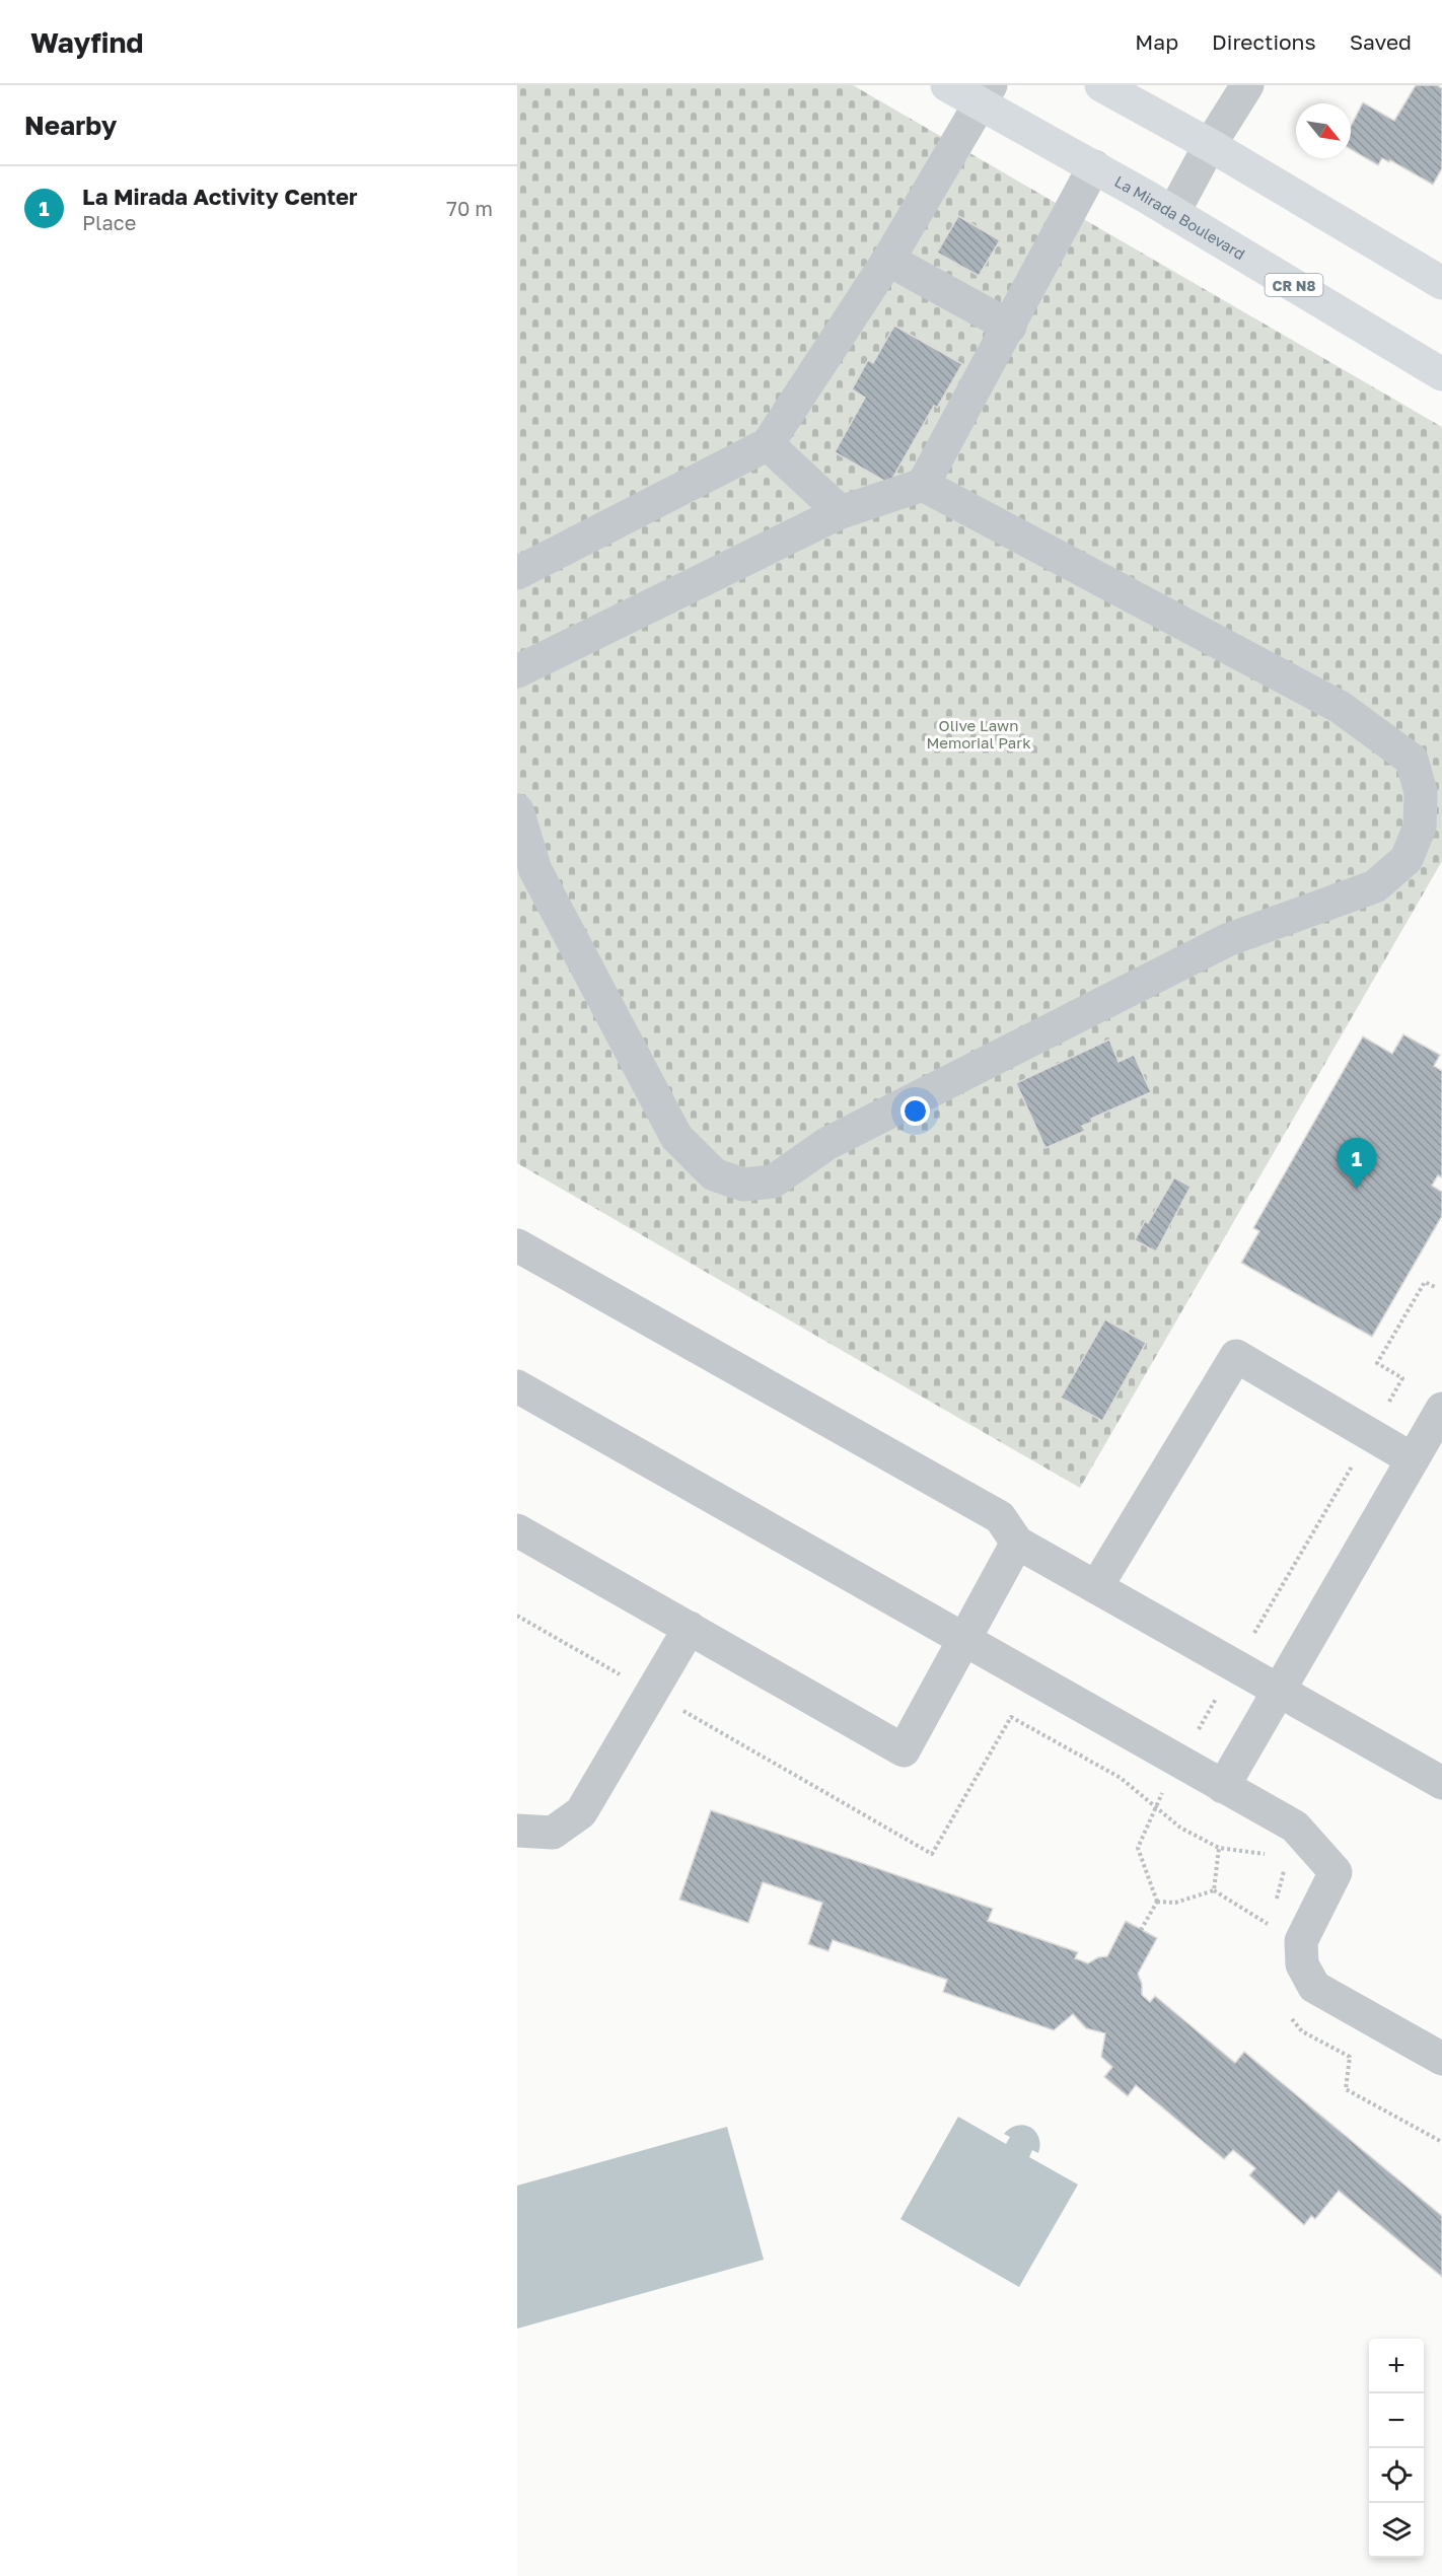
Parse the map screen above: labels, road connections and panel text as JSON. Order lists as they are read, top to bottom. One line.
{"streets":{"main road":["La Mirada Boulevard","CR N8"]},"parks":["Olive Lawn Memorial Park"],"north":"bottom right","page":{"header":"Wayfind","nav":["Map","Directions","Saved"],"heading":"Nearby","list":[{"mark":"1","name":"La Mirada Activity Center","note":"Place","value":"70 m"}],"pins":"1","map_buttons":["+","−"]}}
